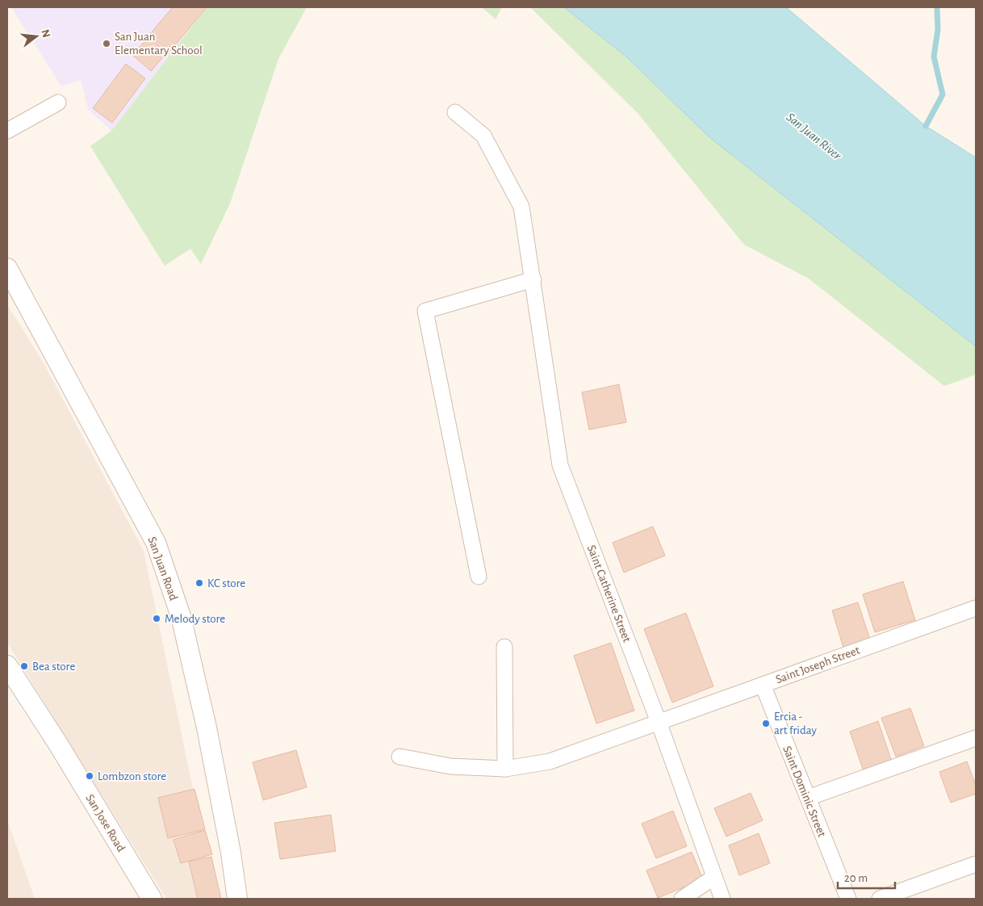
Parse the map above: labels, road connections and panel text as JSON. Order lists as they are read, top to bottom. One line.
{"streets":{"street":["San Juan Road","Saint Catherine Street","Saint Joseph Street","Saint Dominic Street","San Jose Road"]},"crossings":[["Saint Catherine Street","Saint Joseph Street"],["Saint Joseph Street","Saint Dominic Street"]],"water":["San Juan River"],"places":["San Juan Elementary School","KC store","Melody store","Bea store","Ercia - art friday","Lombzon store"],"scale_bar":"20 m","north":"right"}
